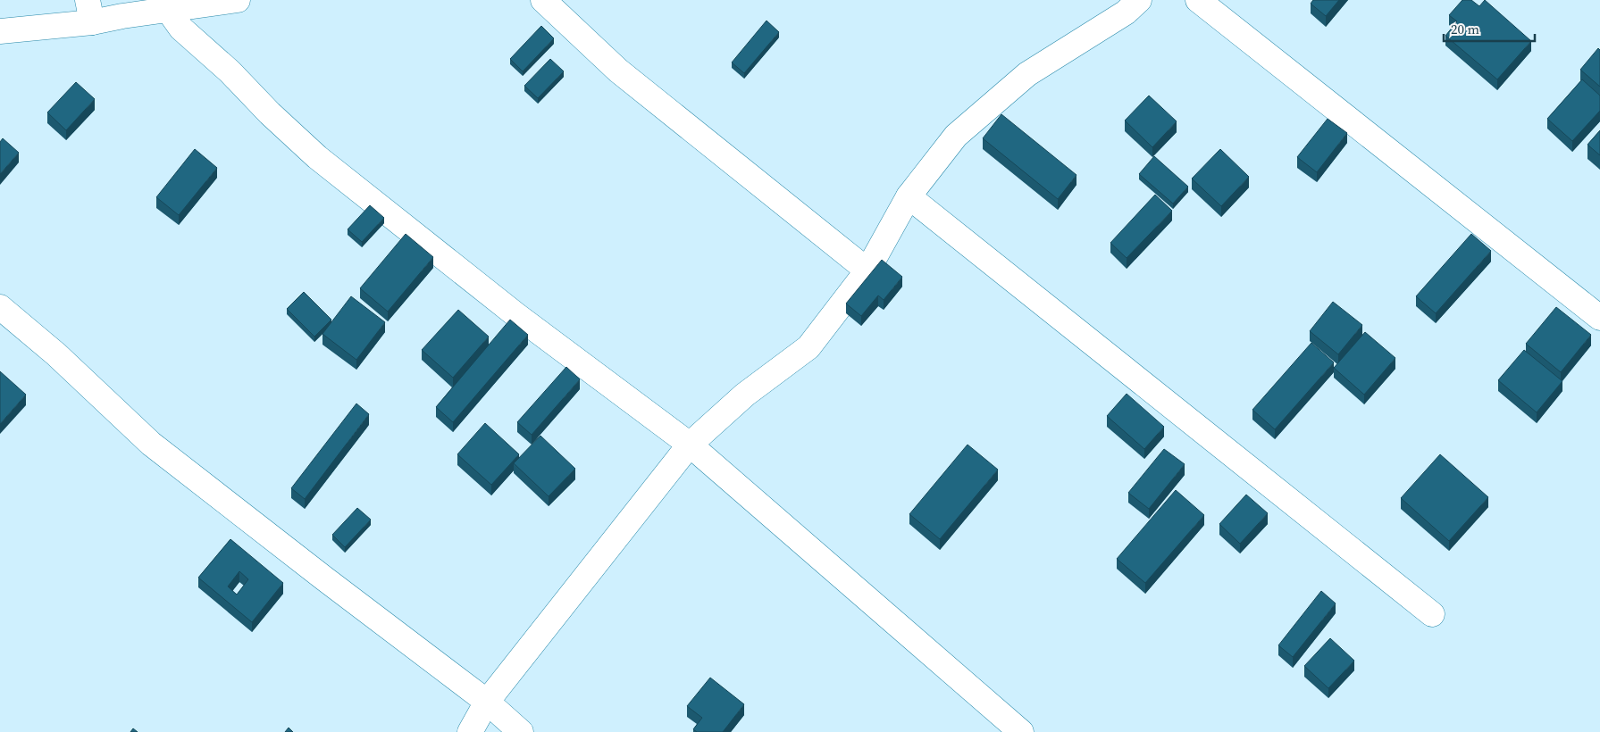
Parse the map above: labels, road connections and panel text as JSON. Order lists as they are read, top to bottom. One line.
{"scale_bar":"20 m"}
